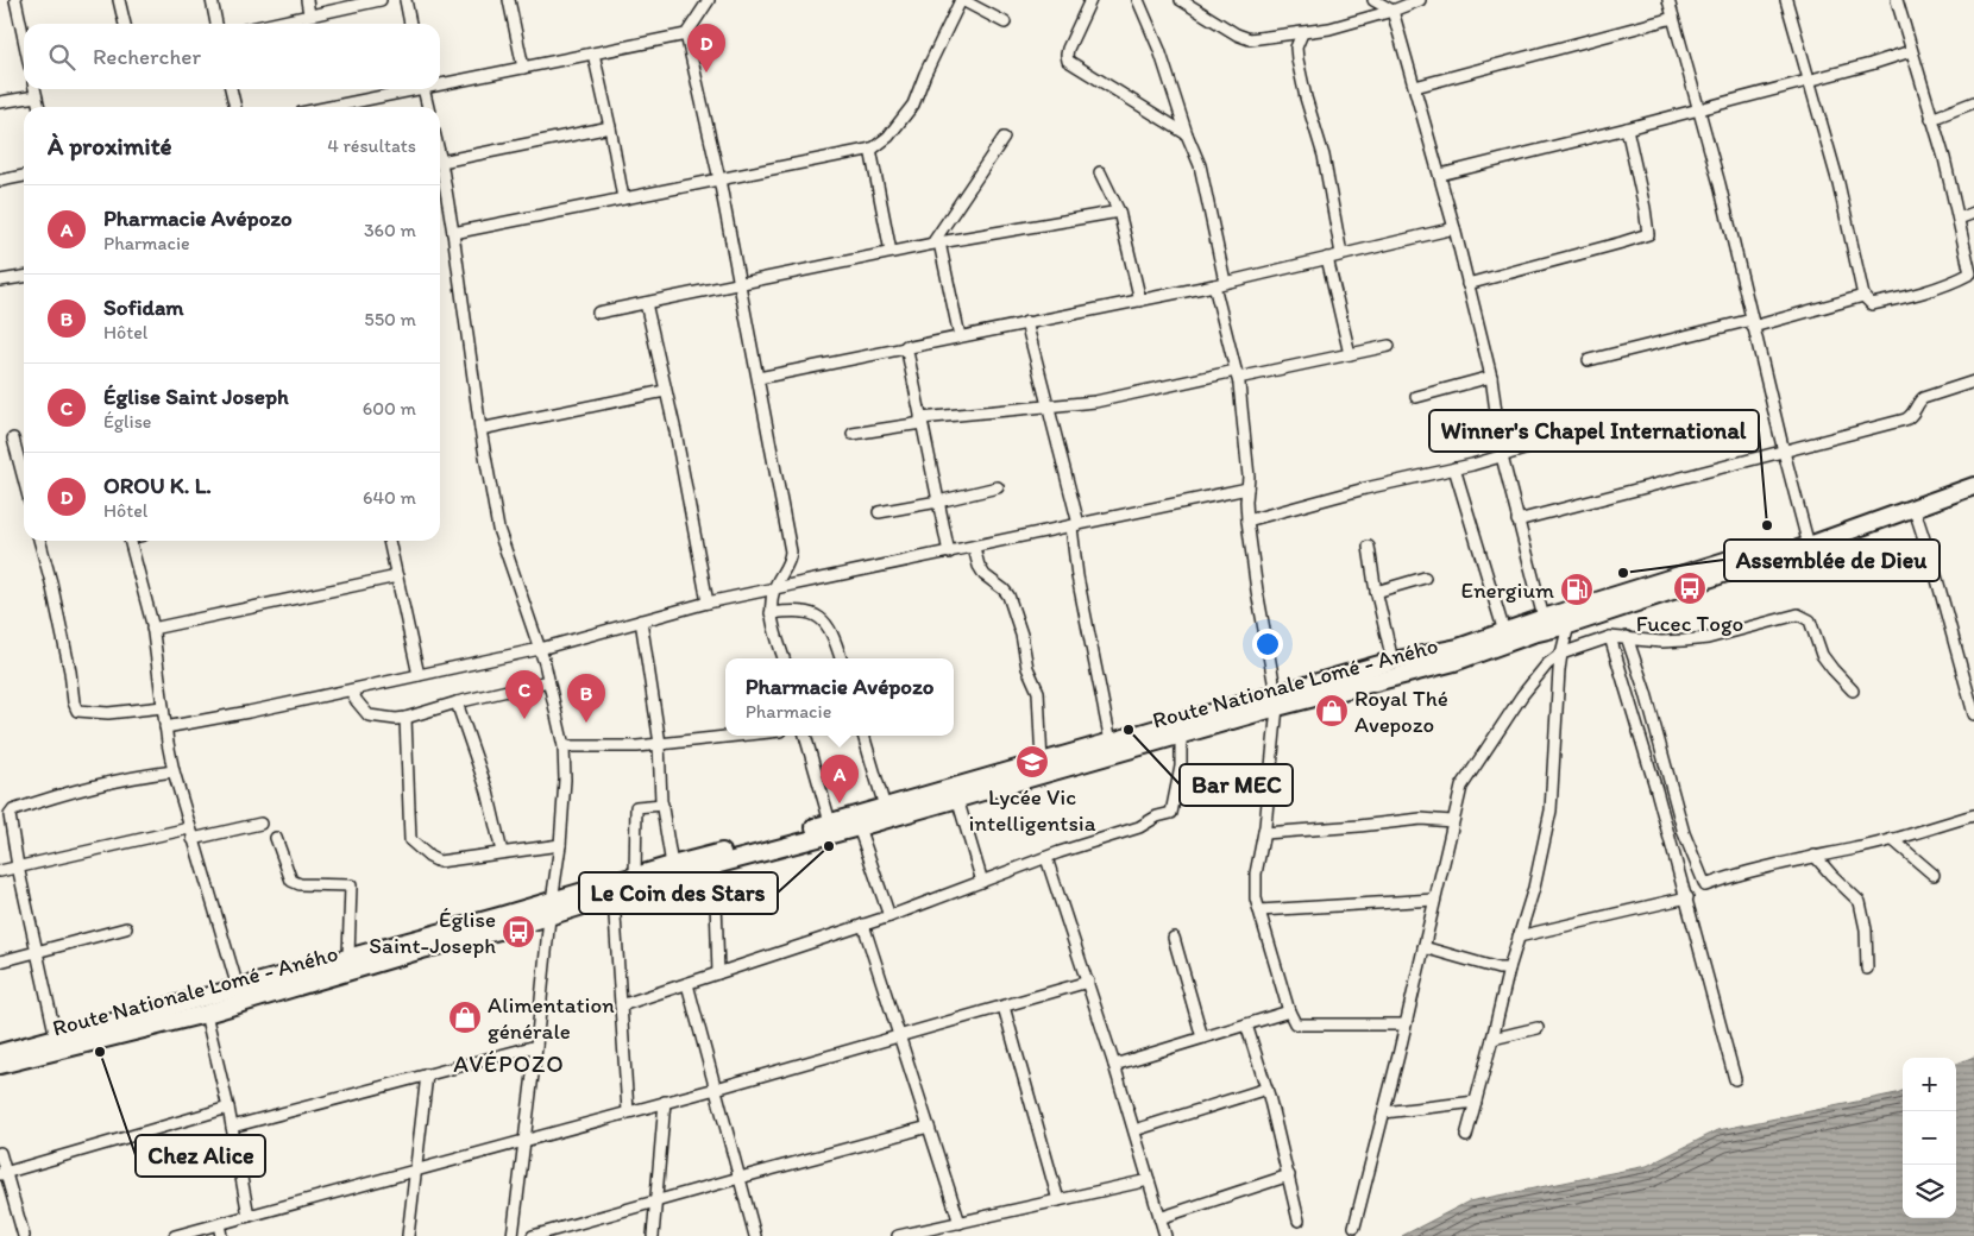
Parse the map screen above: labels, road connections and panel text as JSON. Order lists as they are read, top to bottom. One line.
{"streets":{"highway":["Route Nationale Lomé - Aného"]},"districts":["AVÉPOZO"],"places":{"other":["Winner's Chapel International","Assemblée de Dieu","Bar MEC","Le Coin des Stars","Chez Alice"],"bus stop":["Fucec Togo","Église Saint-Joseph"],"fuel station":["Energium"],"shop":["Royal Thé Avepozo","Alimentation générale"],"school or university":["Lycée Vic intelligentsia"]},"page":{"pins":["D","C","B","A"],"search":"Rechercher","heading":["À proximité","4 résultats"],"list":[{"mark":"A","name":"Pharmacie Avépozo","note":"Pharmacie","value":"360 m"},{"mark":"B","name":"Sofidam","note":"Hôtel","value":"550 m"},{"mark":"C","name":"Église Saint Joseph","note":"Église","value":"600 m"},{"mark":"D","name":"OROU K. L.","note":"Hôtel","value":"640 m"}],"popup":["Pharmacie Avépozo","Pharmacie"],"map_buttons":["+","−"]}}
